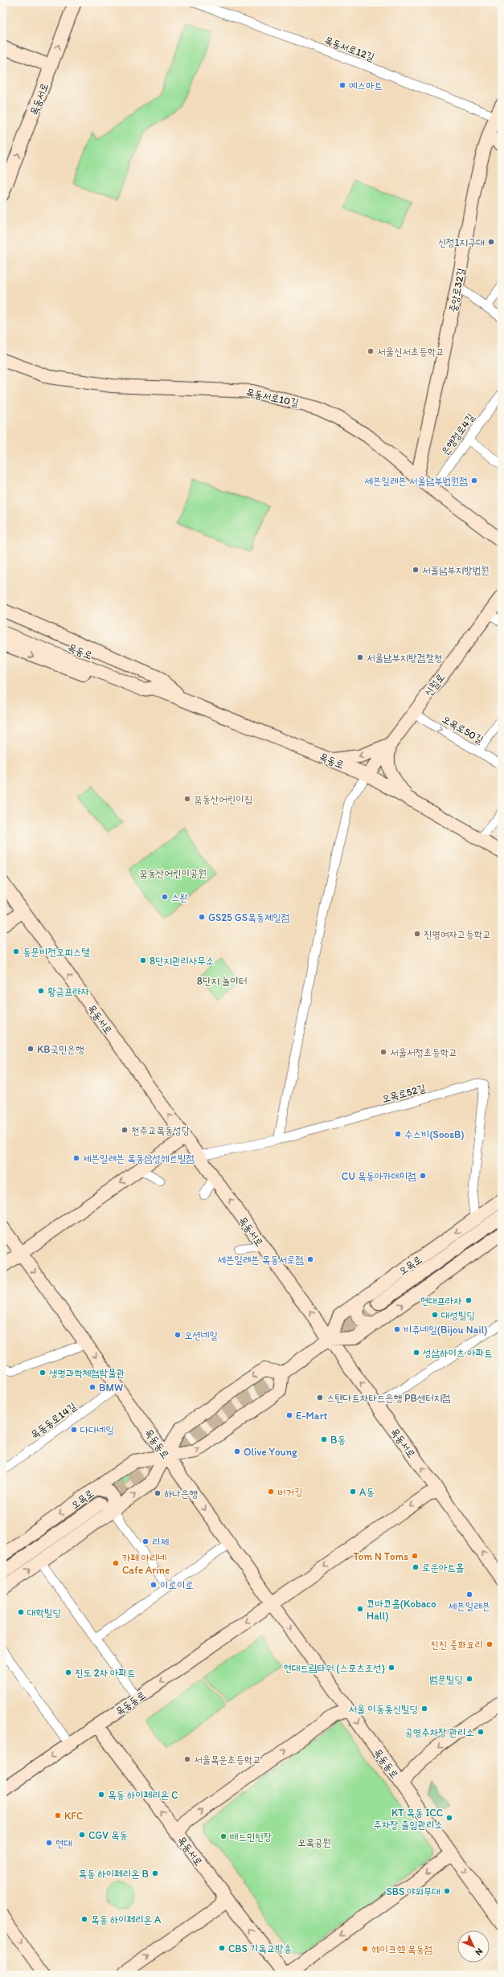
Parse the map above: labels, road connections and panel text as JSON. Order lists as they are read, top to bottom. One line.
{"streets":{"main road":["목동서로","중앙로32길","목동서로10길","목동로","신월로","오목로","목동동로"],"street":["목동서로12길","은행정로4길","오목로50길","오목로52길","목동동로14길"]},"crossings":[["목동서로12길","중앙로32길"],["목동서로","오목로52길"],["목동서로","오목로"],["목동서로","목동동로"],["중앙로32길","목동서로10길"],["목동서로10길","은행정로4길"],["목동로","신월로"],["신월로","오목로50길"],["오목로52길","오목로"],["오목로","목동동로"],["목동동로14길","목동동로"]],"one_way":["목동서로","오목로50길"],"parks":["꿈동산어린이공원","8단지 놀이터","오목공원"],"places":["예스마트","신정1지구대","서울신서초등학교","세븐일레븐 서울남부법원점","서울남부지방법원","서울남부지방검찰청","꿈동산어린이집","스완","GS25 GS목동제일점","진명여자고등학교","동문비전오피스텔","8단지관리사무소","황금프라자","KB국민은행","서울서정초등학교","천주교목동성당","수스비(SoosB)","세븐일레븐 목동삼성쉐르빌점","CU 목동아카데미점","세븐일레븐 목동서로점","현대프라자","대성빌딩","비쥬네일(Bijou Nail)","오션네일","성삼하이츠 아파트","생명과학체험박물관","BMW","스탠다트차타드은행 PB센터지점","E-Mart","다다네일","B동","Olive Young","버거킹","A동","하나은행","리제","Tom N Toms","카페 아리네 Cafe Arine","로운아트홀","이로이로","세븐일레븐","코바코홀(Kobaco Hall)","대학빌딩","친친 중화요리","현대드림타워 (스포츠조선)","진도 2차 아파트","범문빌딩","서울 이동통신빌딩","공영주차장 관리소","서울목운초등학교","목동 하이페리온 C","KFC","KT 목동 ICC 주차장 출입관리소","CGV 목동","배드민턴장","현대","목동 하이페리온 B","SBS 야외무대","목동 하이페리온 A","CBS 기독교방송","쉐이크쉑 목동점"],"north":"bottom right"}
